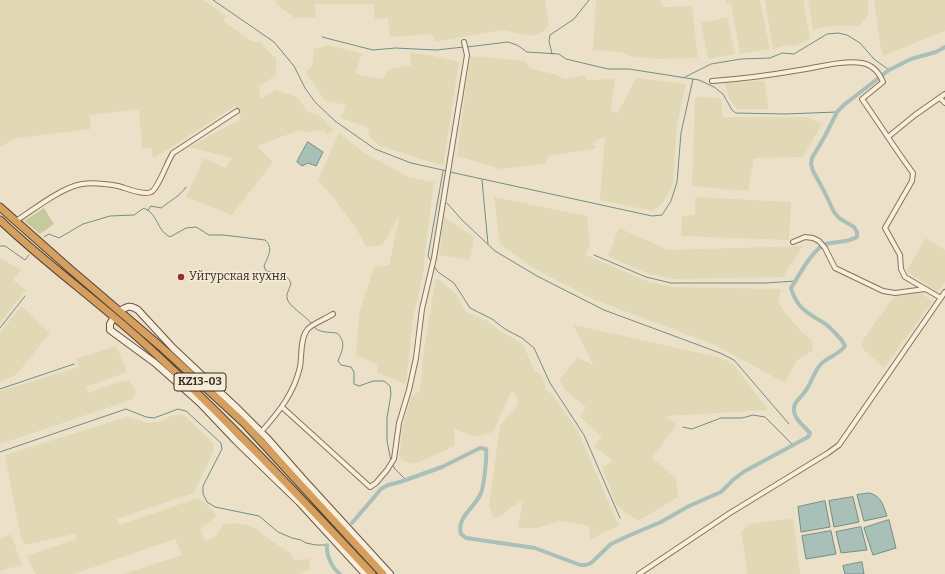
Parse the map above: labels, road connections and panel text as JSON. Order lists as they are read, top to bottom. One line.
{"streets":{"highway":["KZ13-03"]},"places":["Уйгурская кухня"]}
